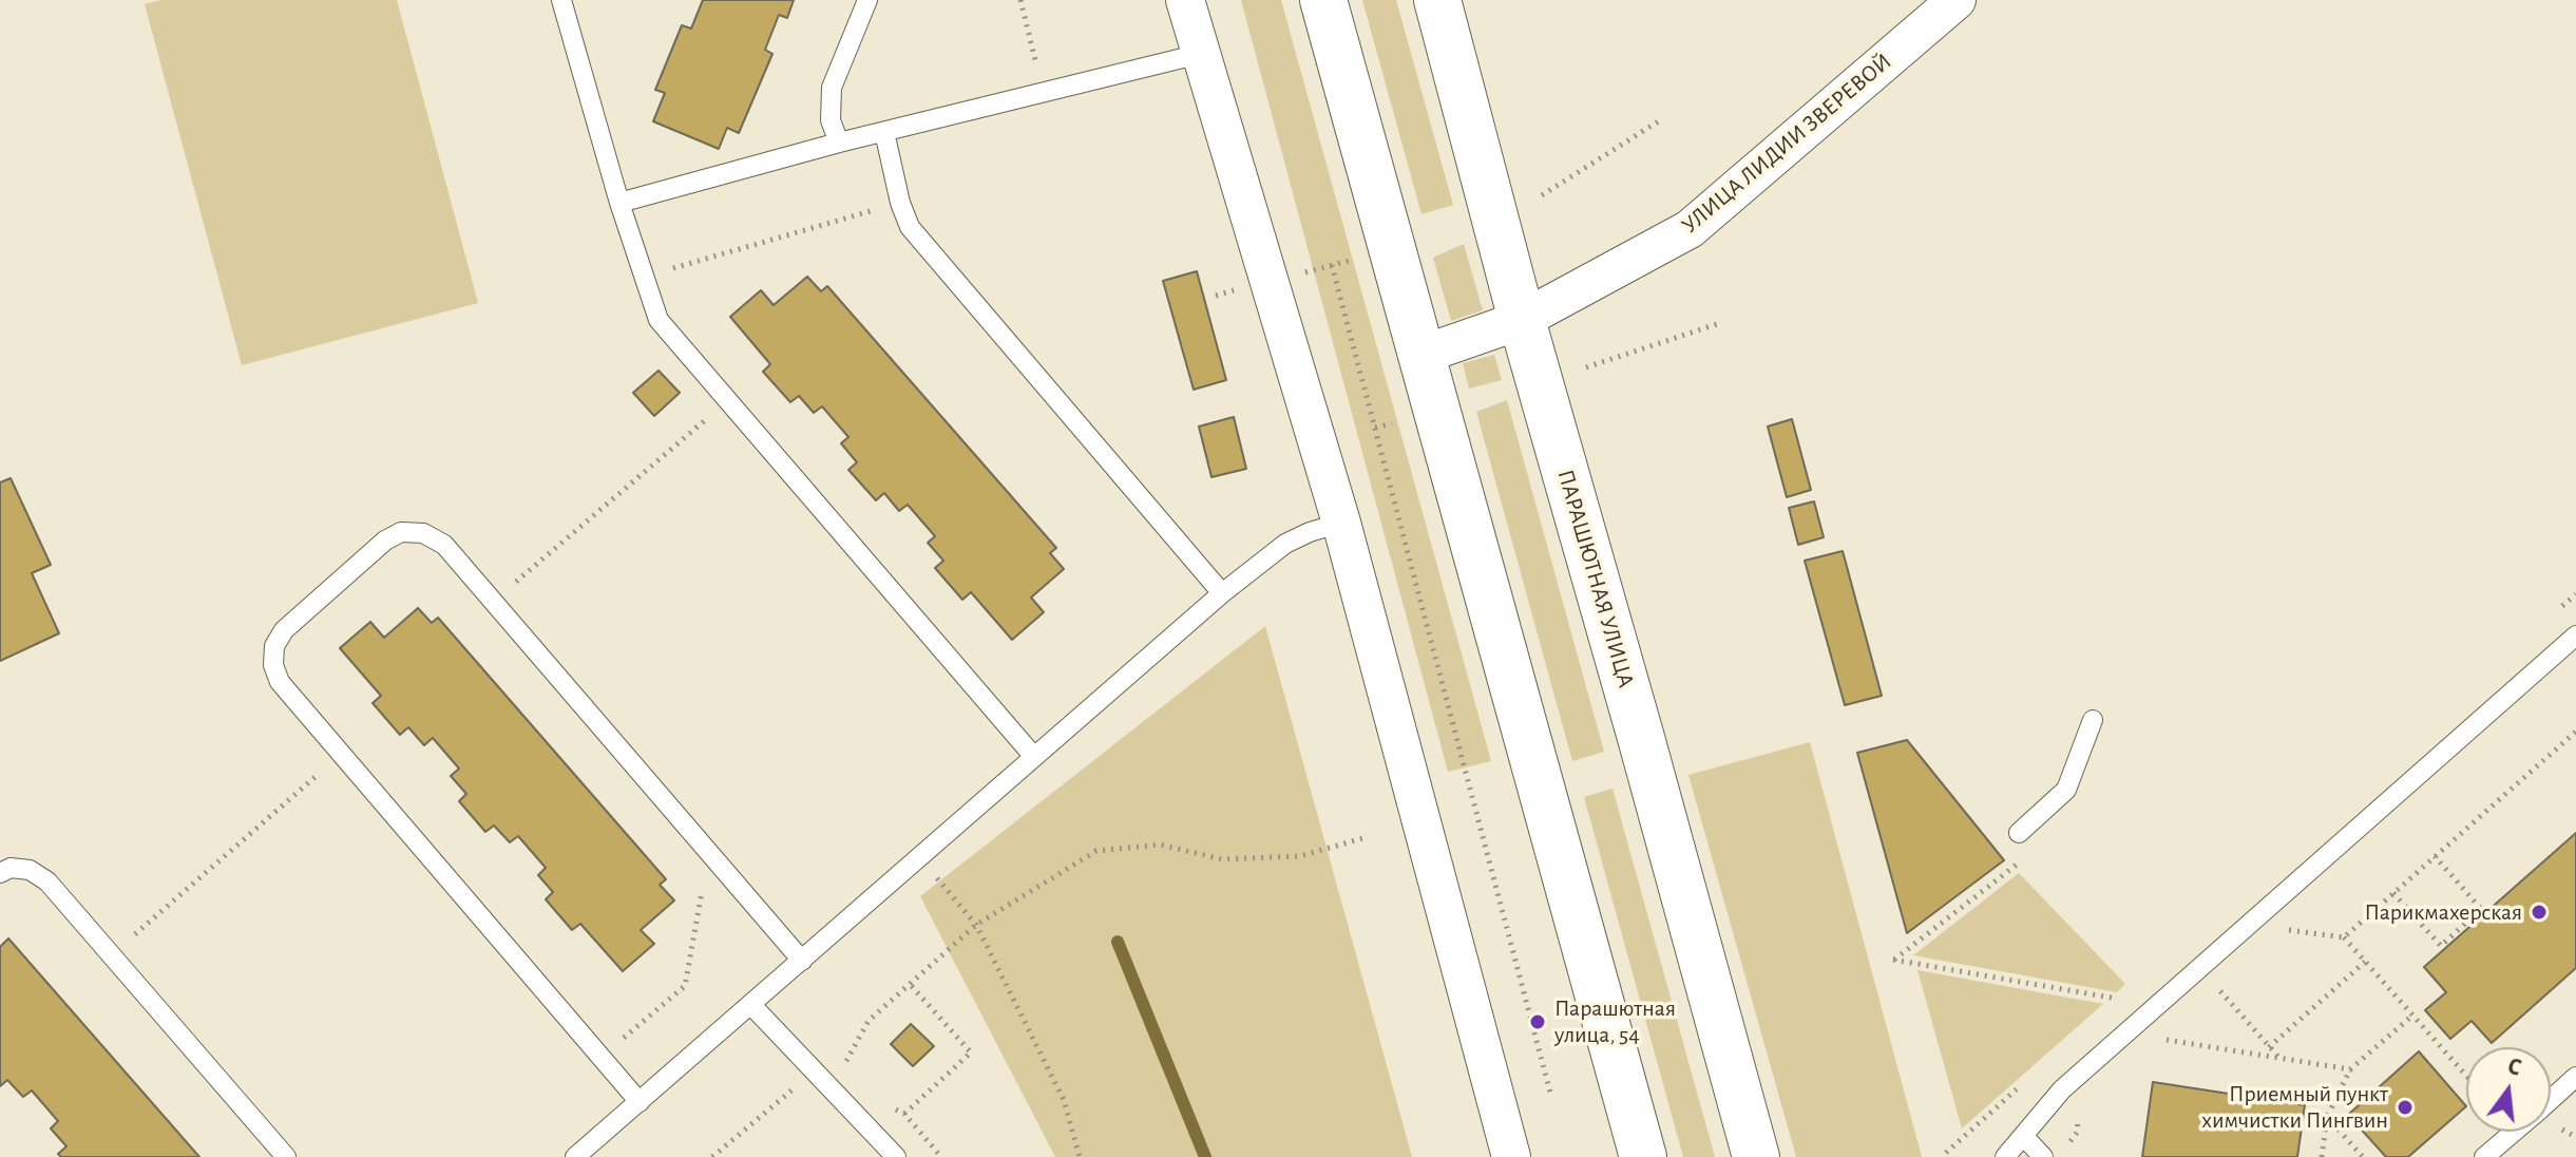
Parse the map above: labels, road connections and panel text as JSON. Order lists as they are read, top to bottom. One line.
{"streets":{"main road":["ПАРАШЮТНАЯ УЛИЦА"],"street":["УЛИЦА ЛИДИИ ЗВЕРЕВОЙ"]},"crossings":[["УЛИЦА ЛИДИИ ЗВЕРЕВОЙ","ПАРАШЮТНАЯ УЛИЦА"]],"places":["Парикмахерская","Парашютная улица, 54","Приемный пункт химчистки Пингвин"],"north":"top"}
